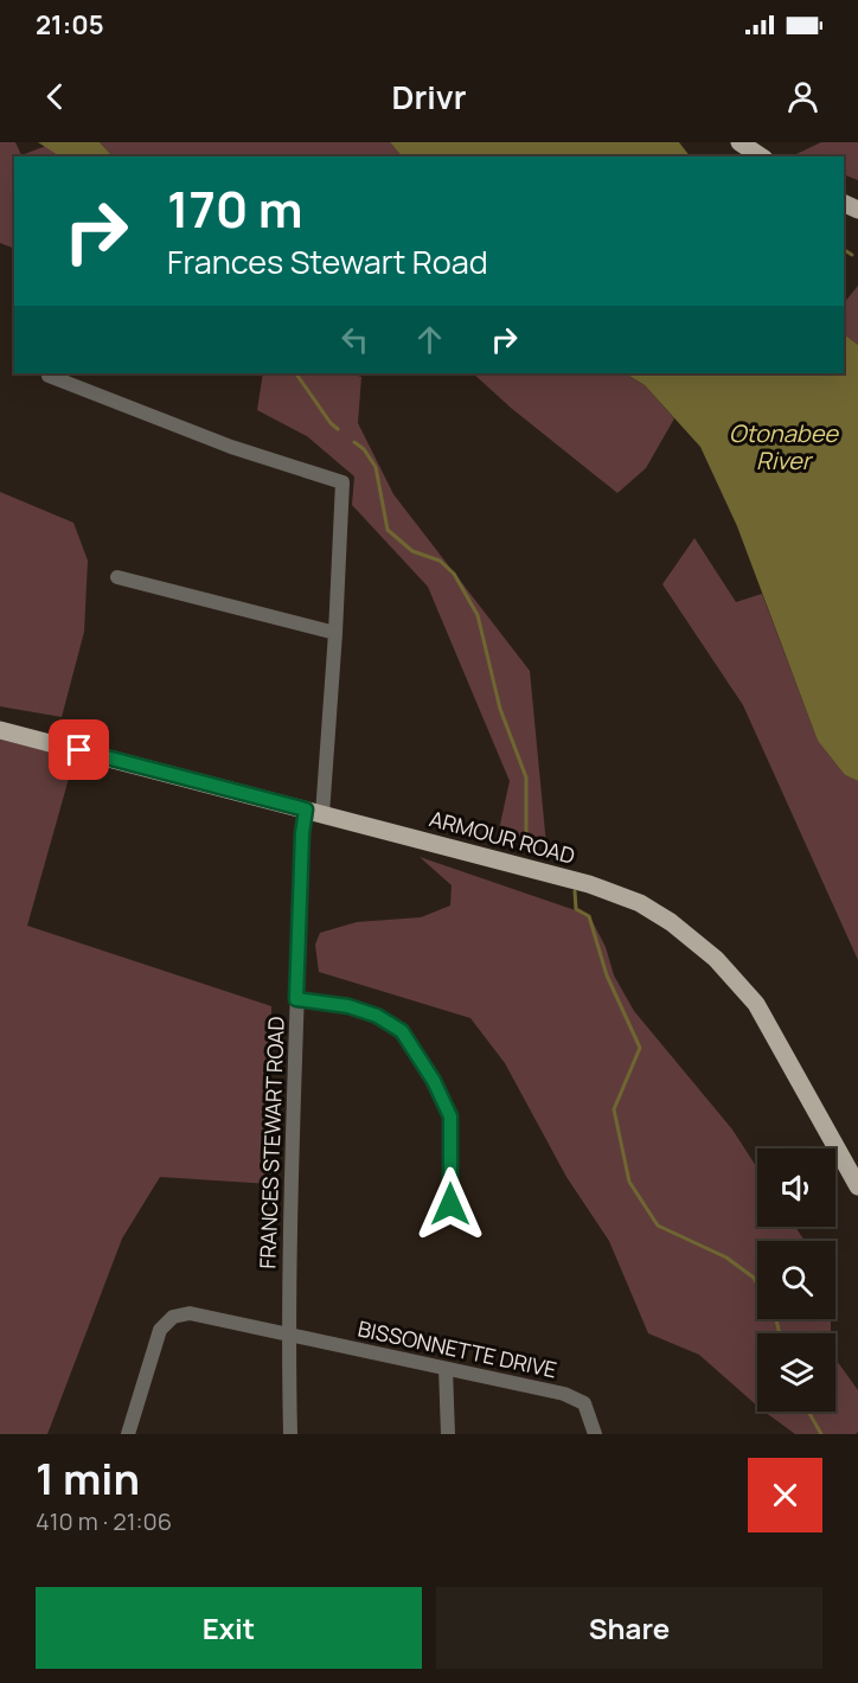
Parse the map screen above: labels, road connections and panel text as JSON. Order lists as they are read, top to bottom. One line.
{"streets":{"main road":["ARMOUR ROAD"],"street":["FRANCES STEWART ROAD","BISSONNETTE DRIVE"]},"crossings":[["ARMOUR ROAD","FRANCES STEWART ROAD"],["FRANCES STEWART ROAD","BISSONNETTE DRIVE"]],"water":["Otonabee River"],"page":{"status":"21:05","header":"Drivr","turn":["170 m","Frances Stewart Road"],"heading":["1 min","410 m · 21:06"],"buttons":["Exit","Share"]}}
